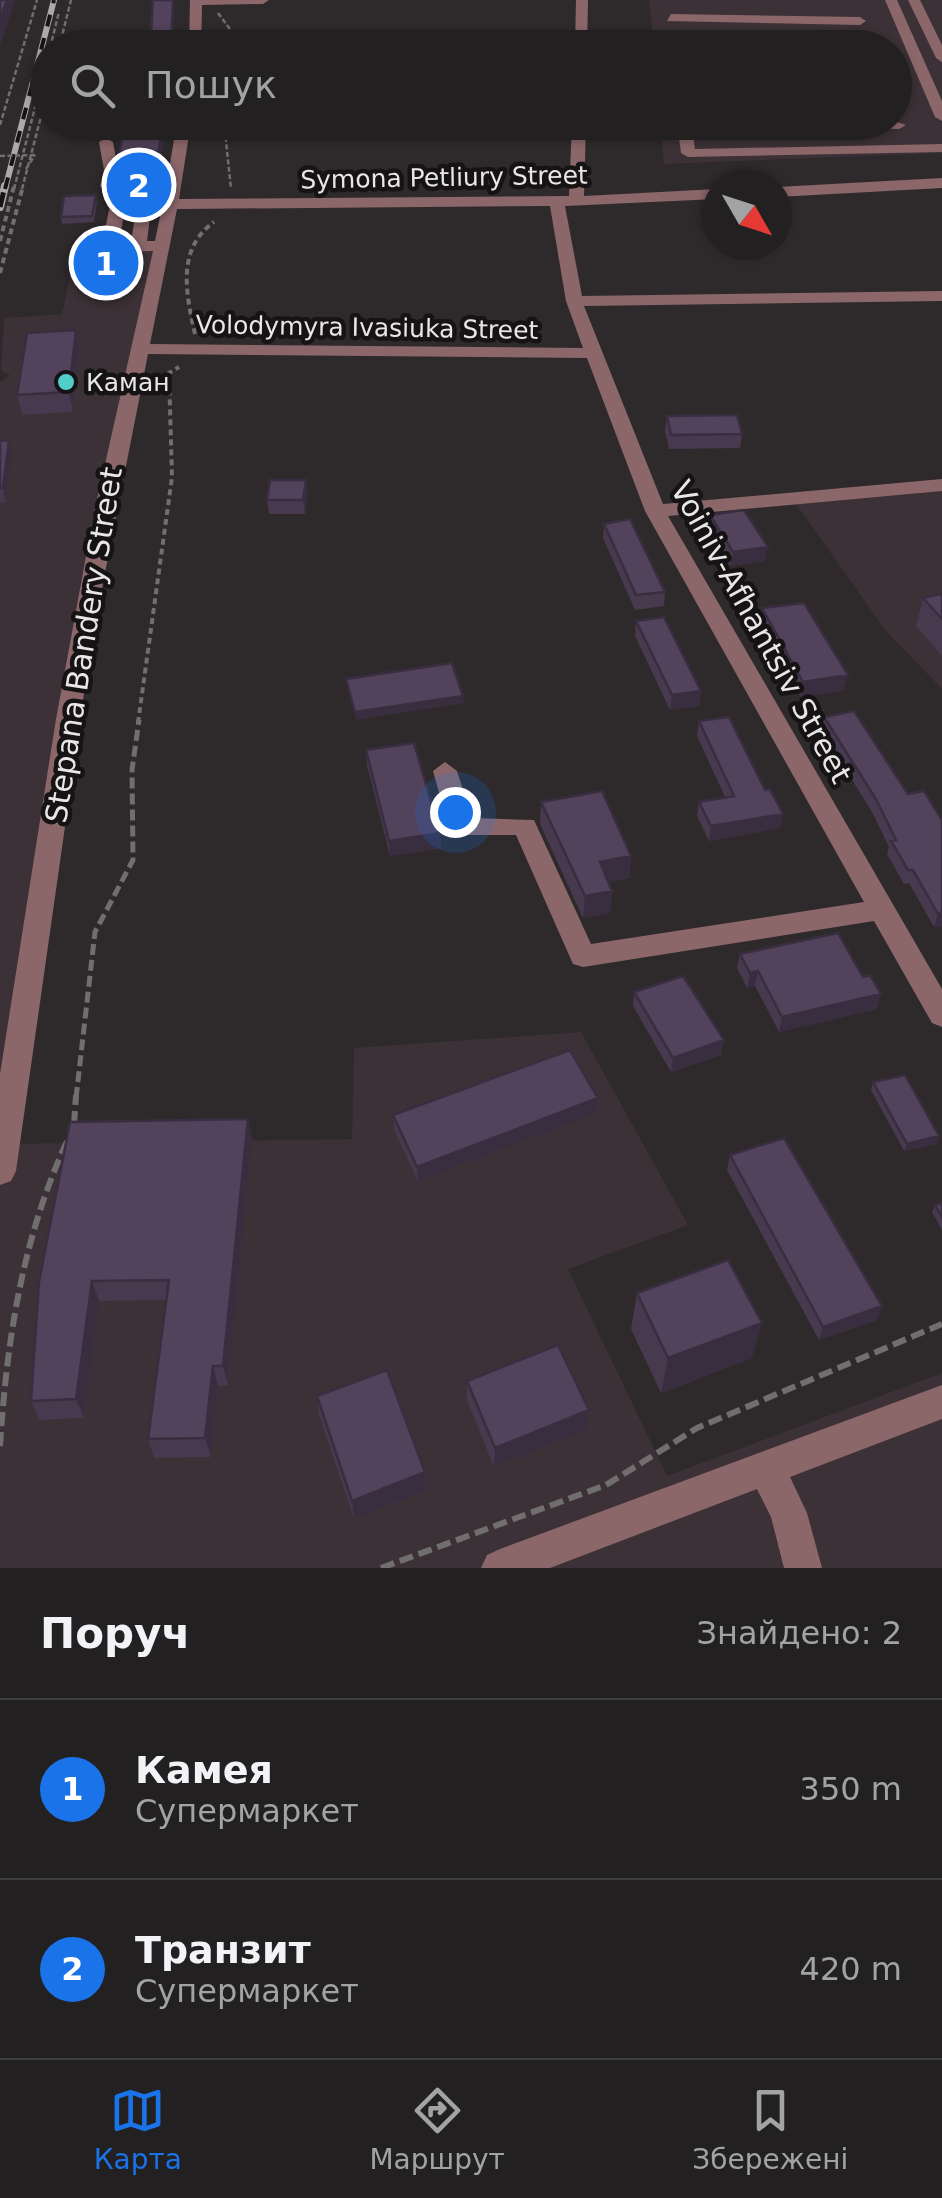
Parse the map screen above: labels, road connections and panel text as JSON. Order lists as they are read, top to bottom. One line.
{"streets":{"street":["Symona Petliury Street","Volodymyra Ivasiuka Street","Voiniv-Afhantsiv Street","Stepana Bandery Street"]},"crossings":[["Symona Petliury Street","Voiniv-Afhantsiv Street"],["Symona Petliury Street","Stepana Bandery Street"],["Volodymyra Ivasiuka Street","Voiniv-Afhantsiv Street"],["Volodymyra Ivasiuka Street","Stepana Bandery Street"]],"places":["Каман"],"north":"bottom right","page":{"search":"Пошук","pins":["2","1"],"heading":["Поруч","Знайдено: 2"],"list":[{"mark":"1","name":"Камея","note":"Супермаркет","value":"350 m"},{"mark":"2","name":"Транзит","note":"Супермаркет","value":"420 m"}],"nav":["Карта","Маршрут","Збережені"]}}
